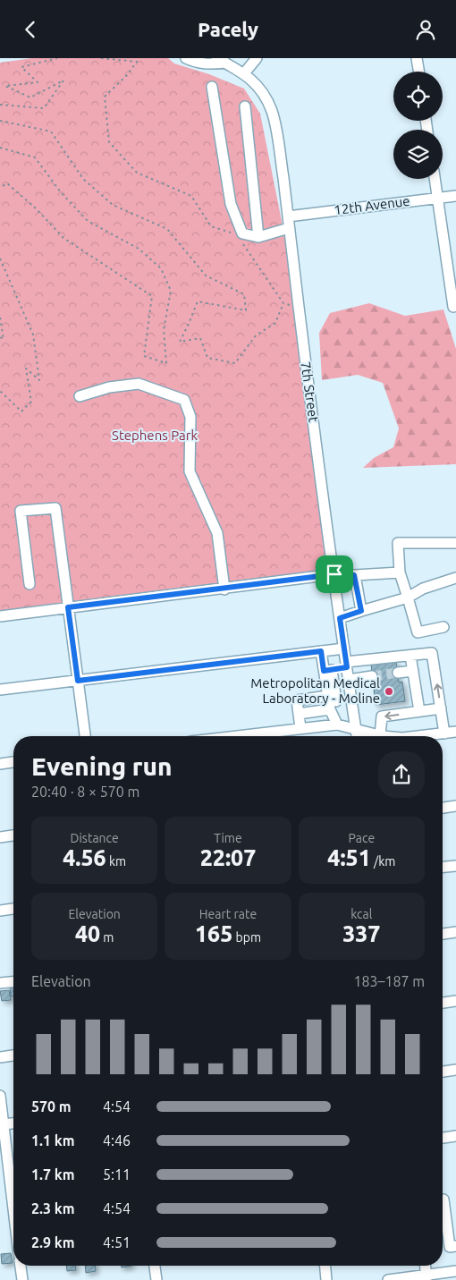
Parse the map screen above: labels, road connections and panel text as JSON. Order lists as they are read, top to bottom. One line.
{"streets":{"street":["12th Avenue","7th Street"]},"crossings":[["12th Avenue","7th Street"]],"parks":["Stephens Park"],"places":["Metropolitan Medical Laboratory - Moline"],"page":{"header":"Pacely","heading":["Evening run","20:40 · 8 × 570 m"],"stats":[["Distance","4.56 km"],["Time","22:07"],["Pace","4:51 /km"],["Elevation","40 m"],["Heart rate","165 bpm"],["kcal","337"]],"chart":["Elevation","183–187 m"],"list":[{"name":"570 m","note":"4:54"},{"name":"1.1 km","note":"4:46"},{"name":"1.7 km","note":"5:11"},{"name":"2.3 km","note":"4:54"},{"name":"2.9 km","note":"4:51"}]}}
